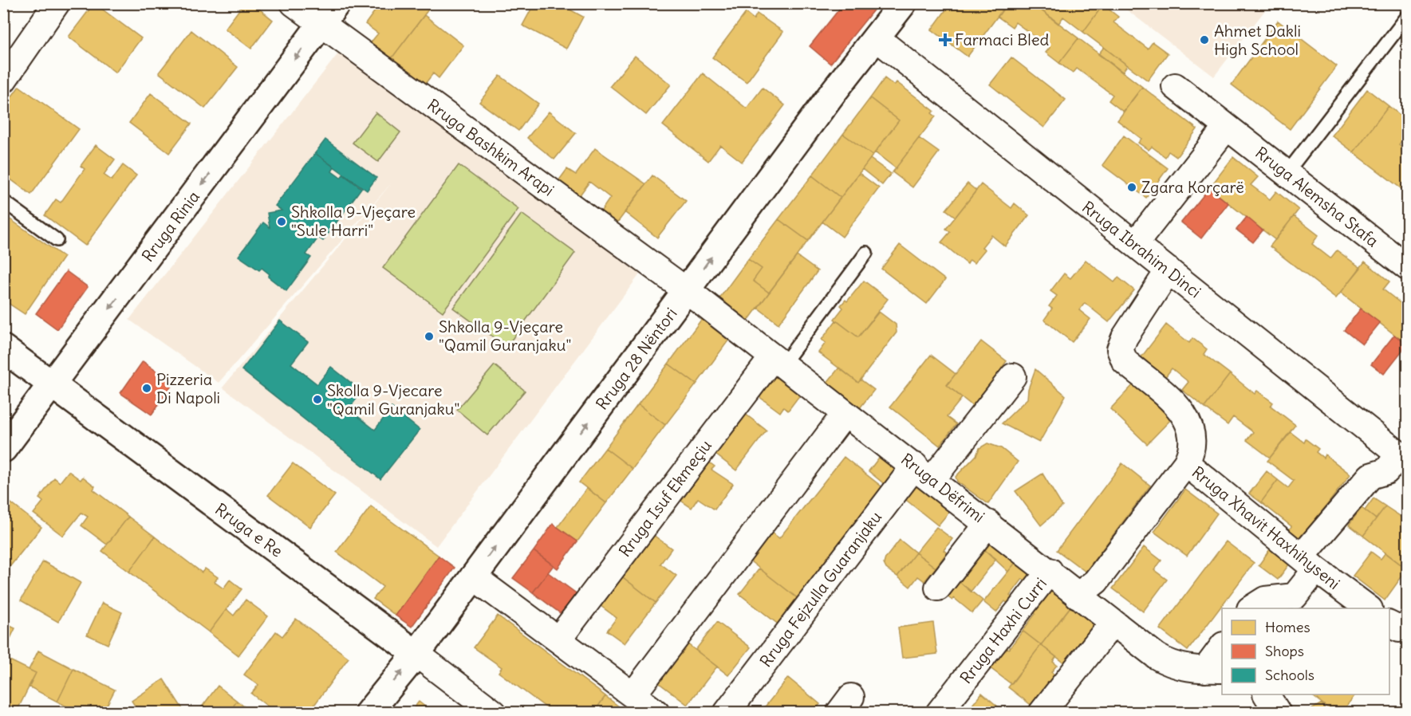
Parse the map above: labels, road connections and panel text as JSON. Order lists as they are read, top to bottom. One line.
{"streets":{"main road":["Rruga Rinia","Rruga 28 Nëntori","Rruga e Re"],"street":["Rruga Bashkim Arapi","Rruga Alemsha Stafa","Rruga Ibrahim Dinci","Rruga Dëfrimi","Rruga Isuf Ekmeçiu","Rruga Xhavit Haxhihyseni","Rruga Fejzulla Guaranjaku","Rruga Haxhi Curri"]},"crossings":[["Rruga Bashkim Arapi","Rruga Rinia"],["Rruga Bashkim Arapi","Rruga 28 Nëntori"],["Rruga Bashkim Arapi","Rruga Dëfrimi"],["Rruga Rinia","Rruga e Re"],["Rruga Ibrahim Dinci","Rruga 28 Nëntori"],["Rruga Ibrahim Dinci","Rruga Xhavit Haxhihyseni"],["Rruga 28 Nëntori","Rruga Dëfrimi"],["Rruga 28 Nëntori","Rruga e Re"],["Rruga Dëfrimi","Rruga Isuf Ekmeçiu"],["Rruga Dëfrimi","Rruga Xhavit Haxhihyseni"],["Rruga Dëfrimi","Rruga Fejzulla Guaranjaku"],["Rruga Dëfrimi","Rruga Haxhi Curri"]],"one_way":["Rruga Rinia","Rruga 28 Nëntori"],"places":{"health":["Farmaci Bled"],"other":["Ahmet Dakli High School","Zgara Korçarë","Shkolla 9-Vjeçare \"Sule Harri\"","Shkolla 9-Vjeçare \"Qamil Guranjaku\"","Pizzeria Di Napoli","Skolla 9-Vjecare \"Qamil Guranjaku\""]},"legend":["Homes","Shops","Schools"]}
